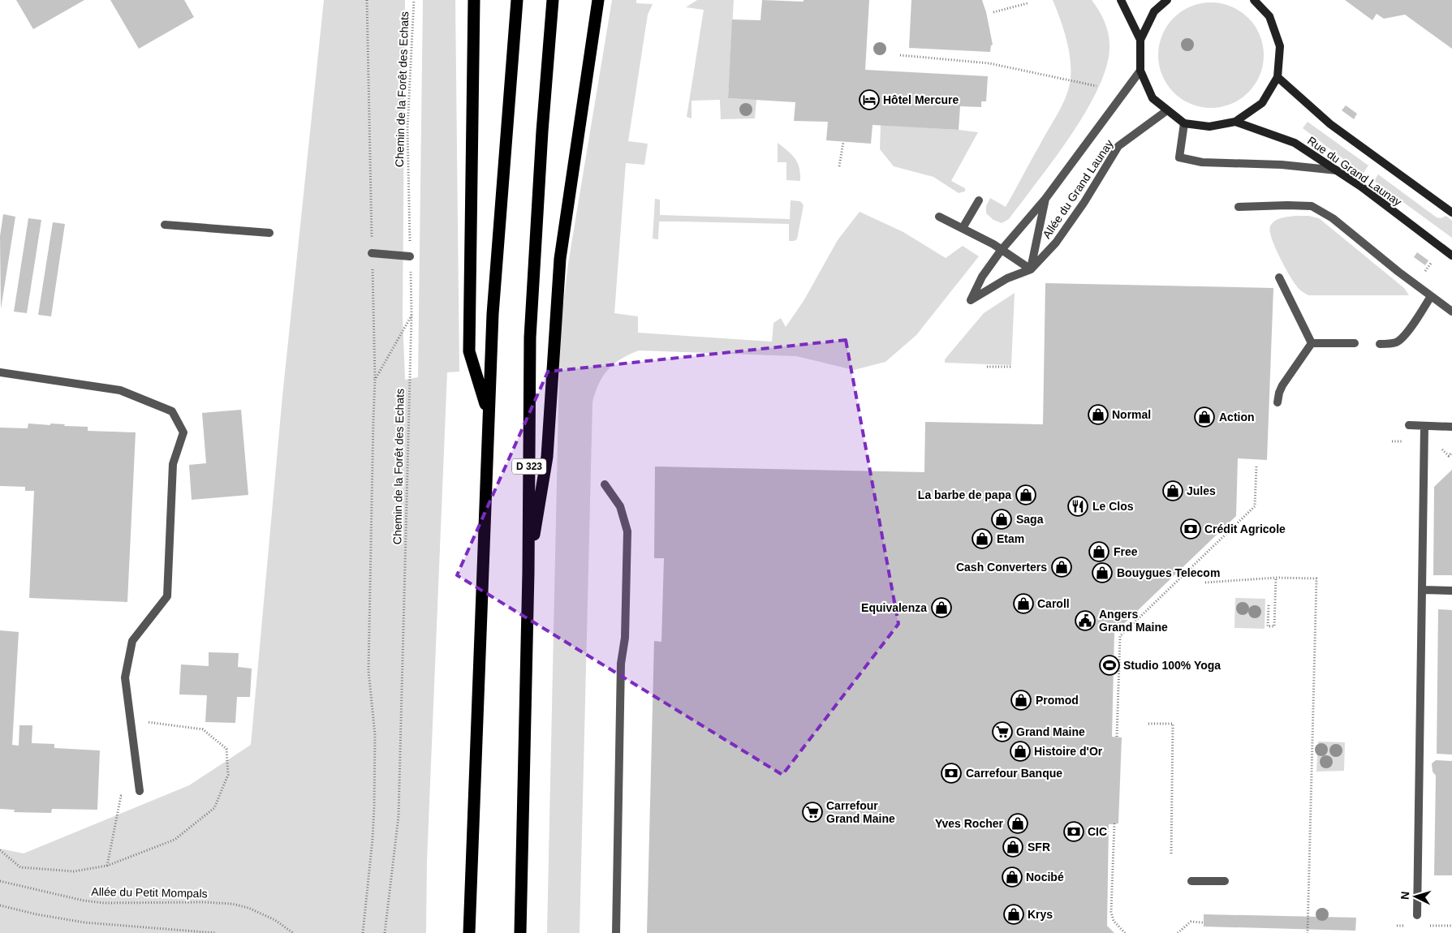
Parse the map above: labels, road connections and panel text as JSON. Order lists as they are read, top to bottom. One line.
{"streets":{"highway":["D 323"],"street":["Rue du Grand Launay","Allée du Grand Launay"],"path":["Chemin de la Forêt des Echats","Allée du Petit Mompals"]},"places":{"hotel":["Hôtel Mercure"],"shop":["Normal","Action","Jules","La barbe de papa","Saga","Etam","Free","Cash Converters","Bouygues Telecom","Caroll","Equivalenza","Promod","Histoire d'Or","Yves Rocher","SFR","Nocibé","Krys"],"restaurant":["Le Clos"],"bank":["Crédit Agricole","Carrefour Banque","CIC"],"public building":["Angers Grand Maine"],"sports":["Studio 100% Yoga"],"supermarket":["Grand Maine","Carrefour Grand Maine"]},"north":"left"}
